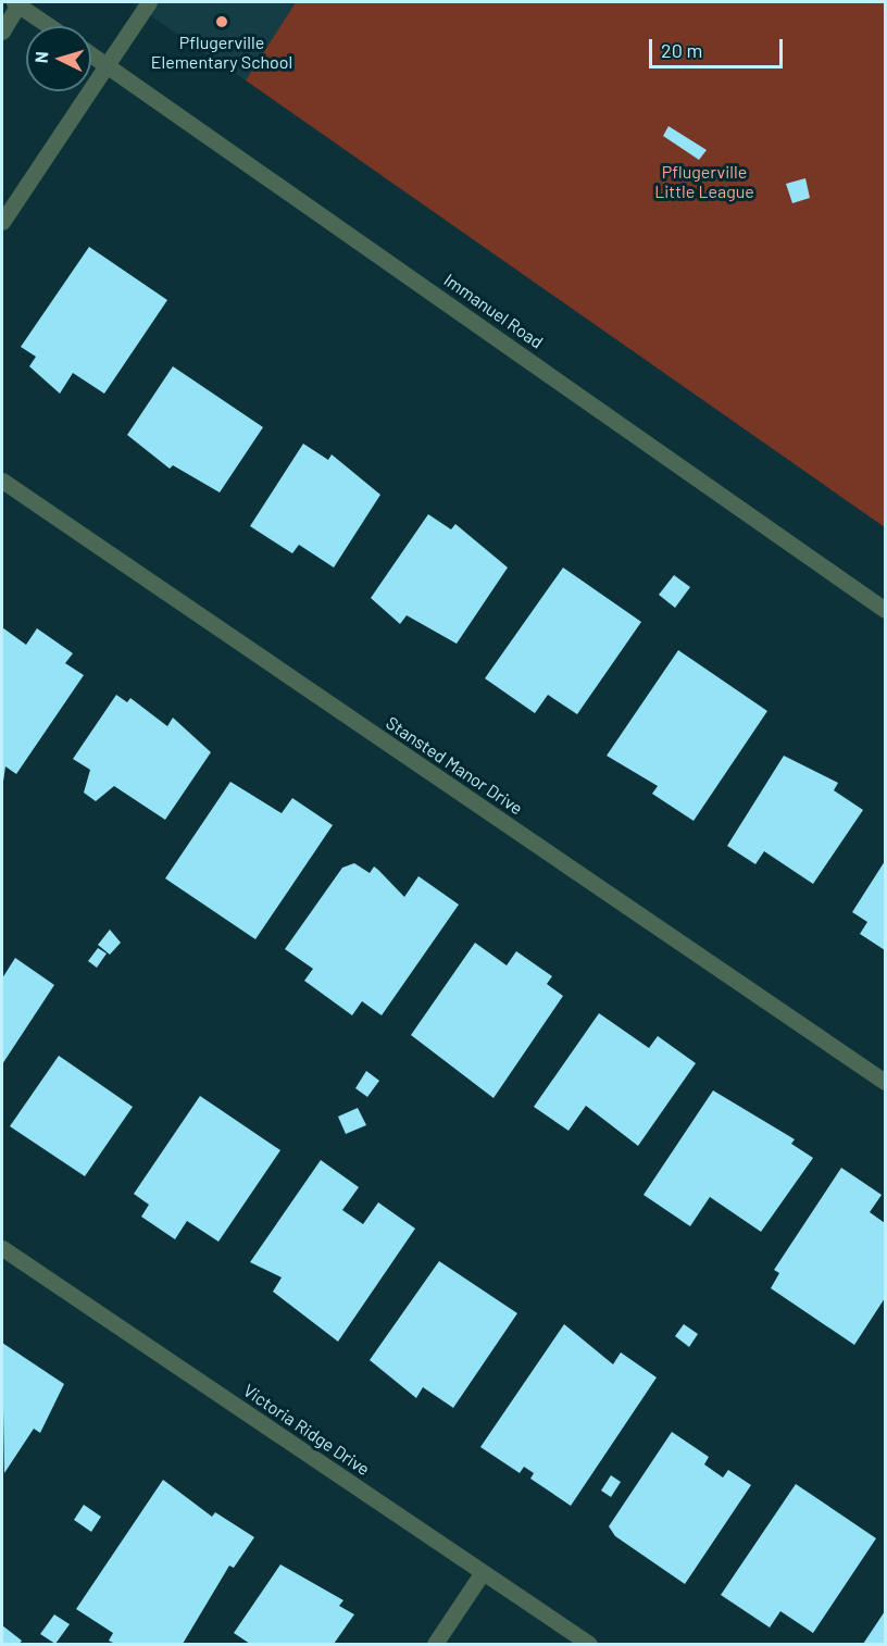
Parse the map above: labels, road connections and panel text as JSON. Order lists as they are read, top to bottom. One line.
{"streets":{"street":["Immanuel Road","Stansted Manor Drive","Victoria Ridge Drive"]},"parks":["Pflugerville Little League"],"places":["Pflugerville Elementary School"],"scale_bar":"20 m","north":"left"}
